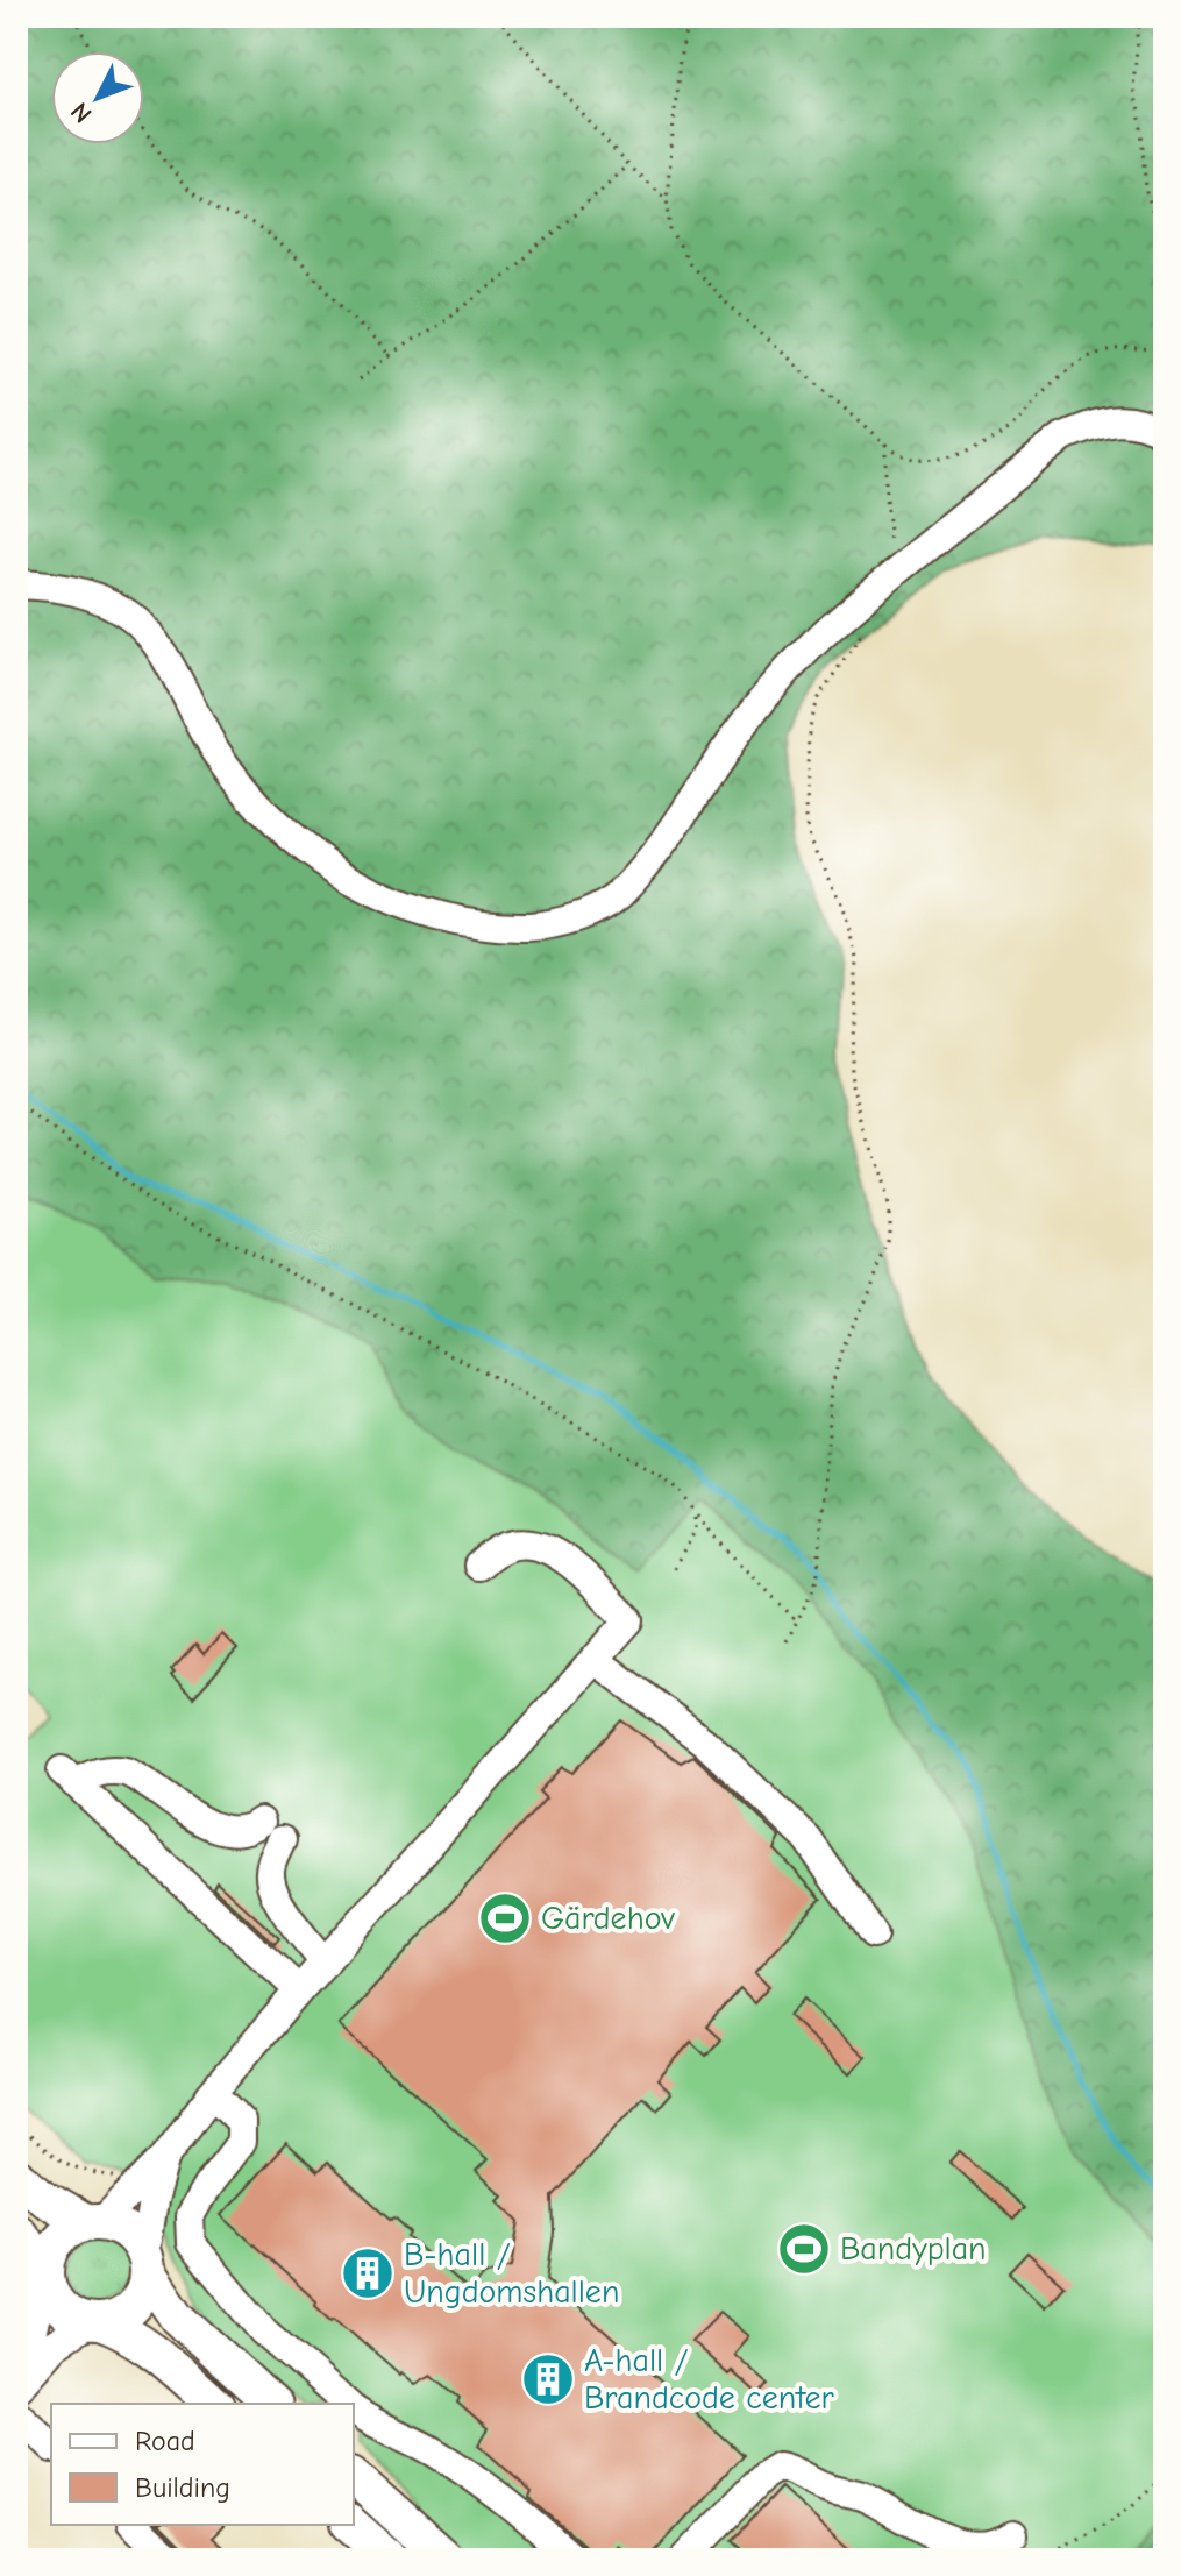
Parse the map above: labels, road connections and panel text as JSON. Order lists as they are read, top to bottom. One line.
{"places":{"sports":["Gärdehov","Bandyplan"],"building":["B-hall / Ungdomshallen","A-hall / Brandcode center"]},"legend":["Road","Building"],"north":"bottom left"}
